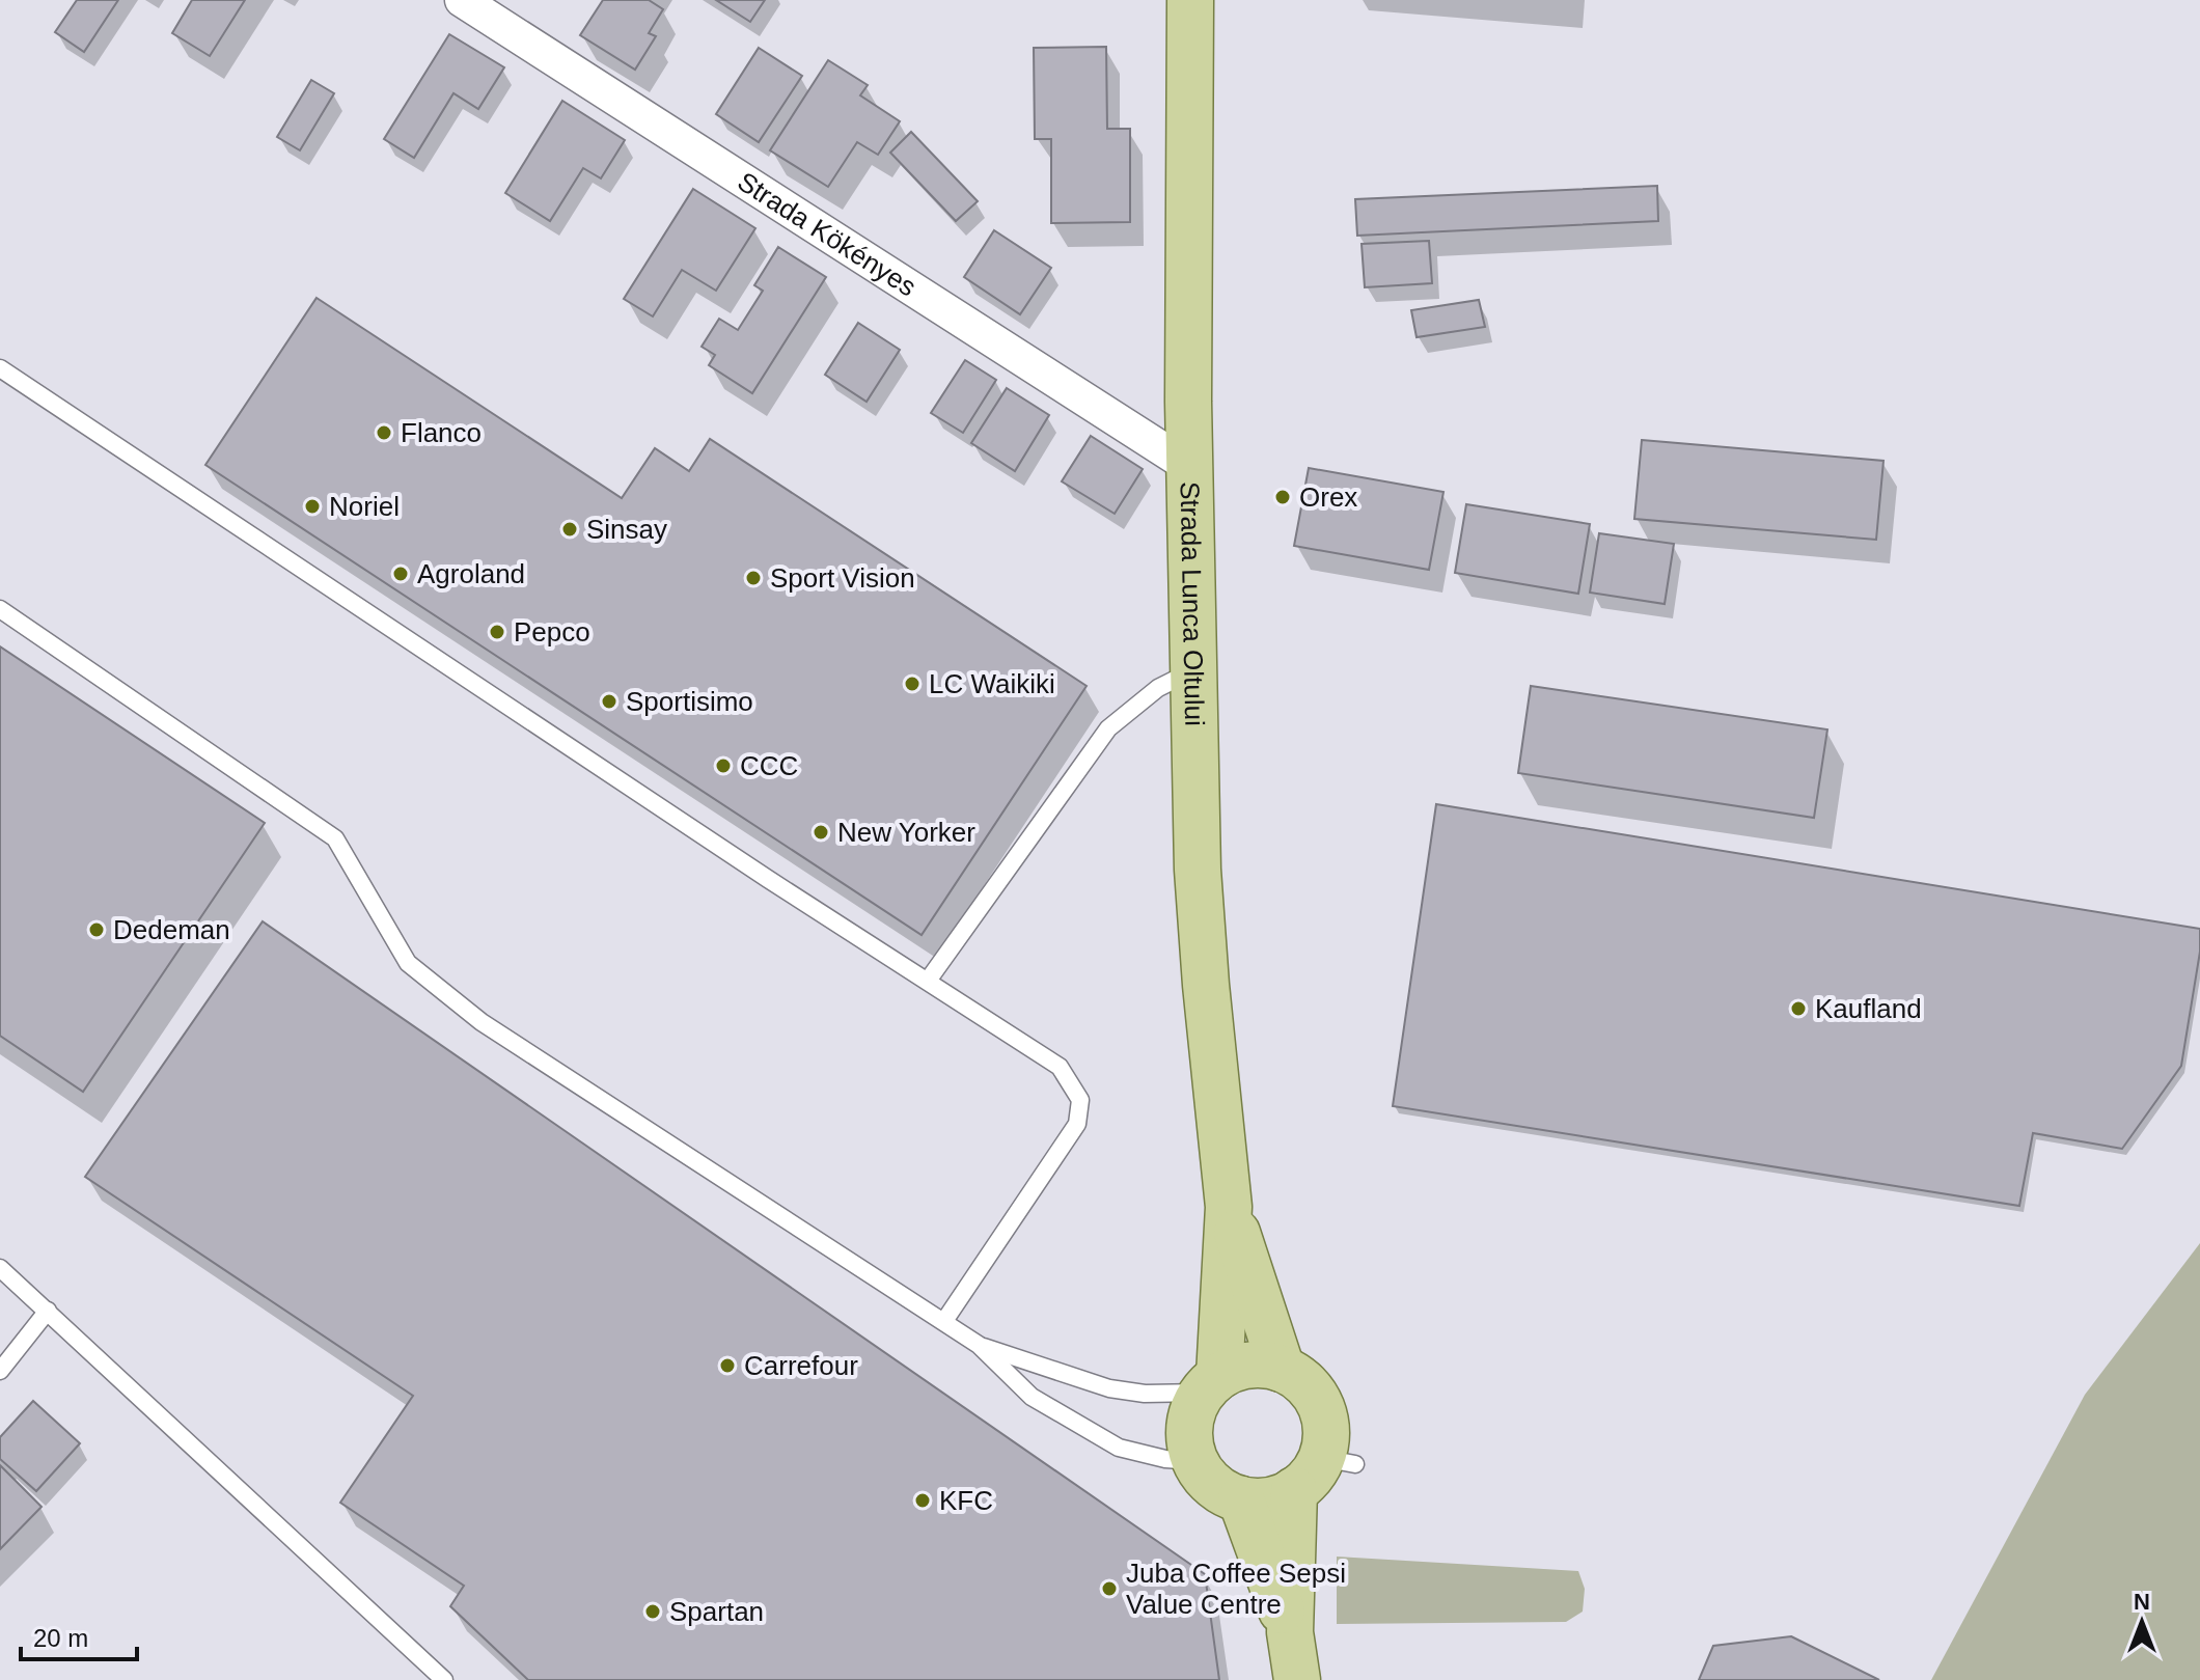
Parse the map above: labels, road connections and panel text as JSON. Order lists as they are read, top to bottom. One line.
{"streets":{"main road":["Strada Lunca Oltului"],"street":["Strada Kökényes"]},"crossings":[["Strada Kökényes","Strada Lunca Oltului"]],"places":["Flanco","Orex","Noriel","Sinsay","Agroland","Sport Vision","Pepco","LC Waikiki","Sportisimo","CCC","New Yorker","Dedeman","Kaufland","Carrefour","KFC","Juba Coffee Sepsi Value Centre","Spartan"],"scale_bar":"20 m","north":"top"}
